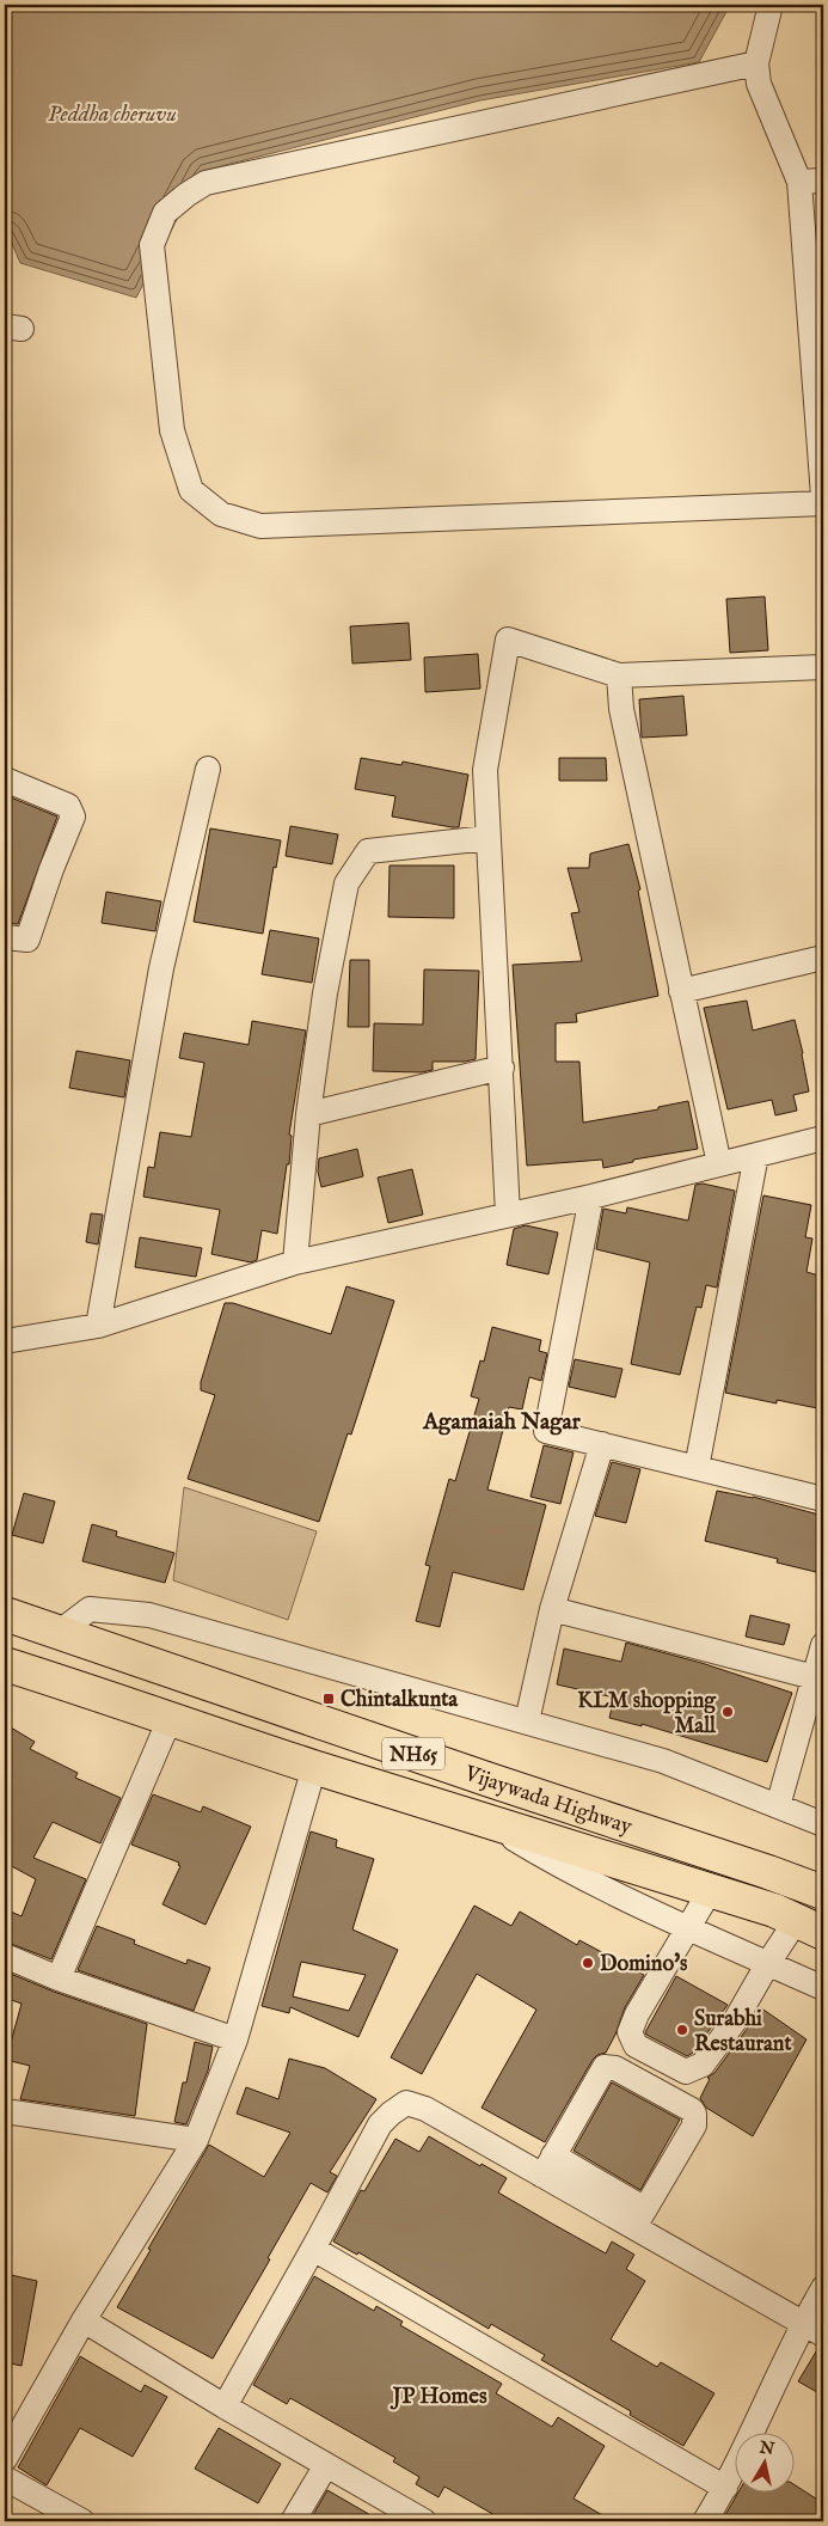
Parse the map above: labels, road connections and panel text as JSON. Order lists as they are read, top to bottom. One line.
{"streets":{"highway":["NH65","Vijaywada Highway"]},"districts":["Agamaiah Nagar","JP Homes"],"water":["Peddha cheruvu"],"places":{"transit":["Chintalkunta"],"other":["KLM shopping Mall","Domino's","Surabhi Restaurant"]},"north":"top"}
